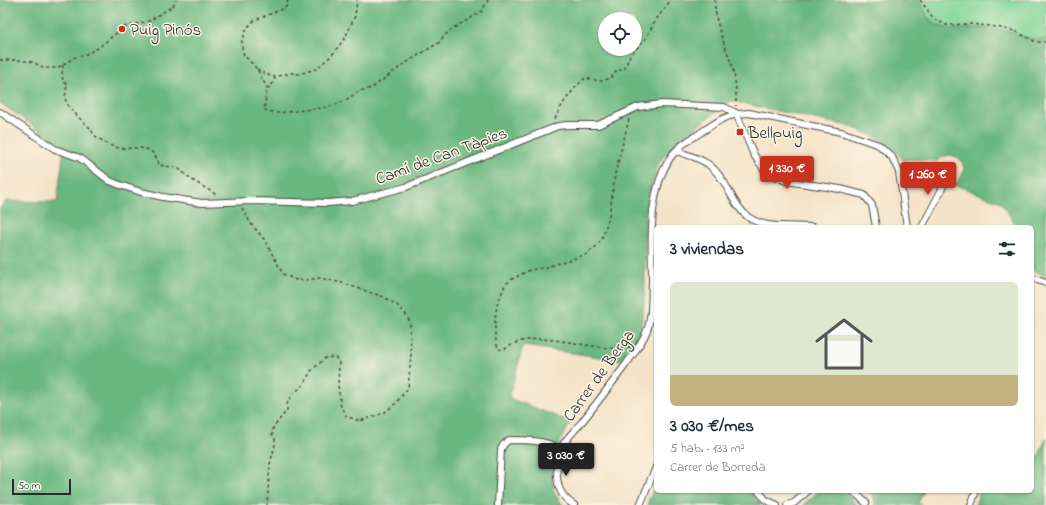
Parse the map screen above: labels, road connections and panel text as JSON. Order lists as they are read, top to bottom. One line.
{"streets":{"street":["Camí de Can Tàpies","Carrer de Berga"]},"crossings":[["Camí de Can Tàpies","Carrer de Berga"]],"places":{"other":["Puig Pinós"],"transit":["Bellpuig"]},"scale_bar":"50 m","page":{"price":["1 330 €","1 260 €","3 030 €"],"heading":"3 viviendas","list":[{"name":"3 030 €/mes","note":"5 hab. · 133 m² · Carrer de Borredà"}],"scale":"50 m"}}
